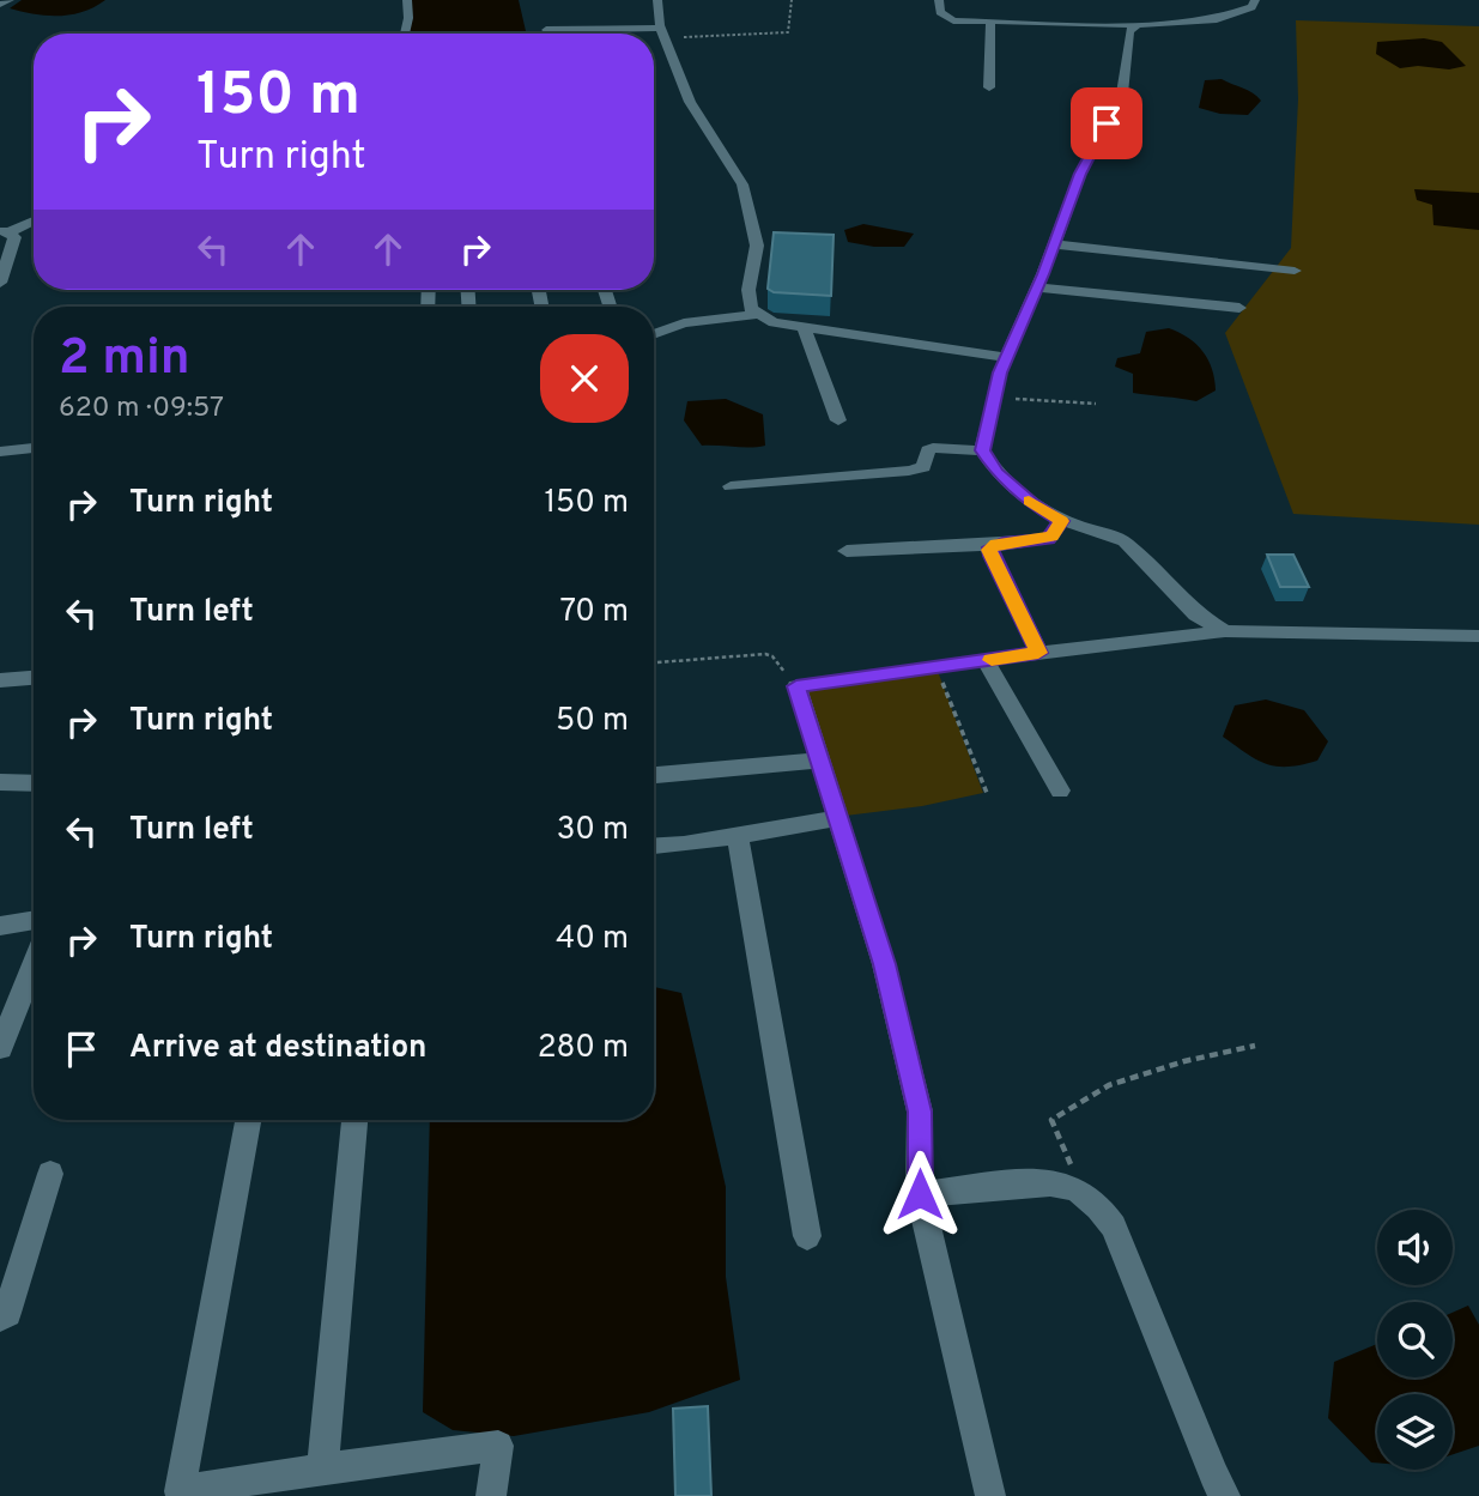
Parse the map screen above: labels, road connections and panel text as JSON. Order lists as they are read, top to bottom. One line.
{"page":{"turn":["150 m","Turn right"],"heading":["2 min","620 m · 09:57"],"list":[{"name":"Turn right","value":"150 m"},{"name":"Turn left","value":"70 m"},{"name":"Turn right","value":"50 m"},{"name":"Turn left","value":"30 m"},{"name":"Turn right","value":"40 m"},{"name":"Arrive at destination","value":"280 m"}]}}
